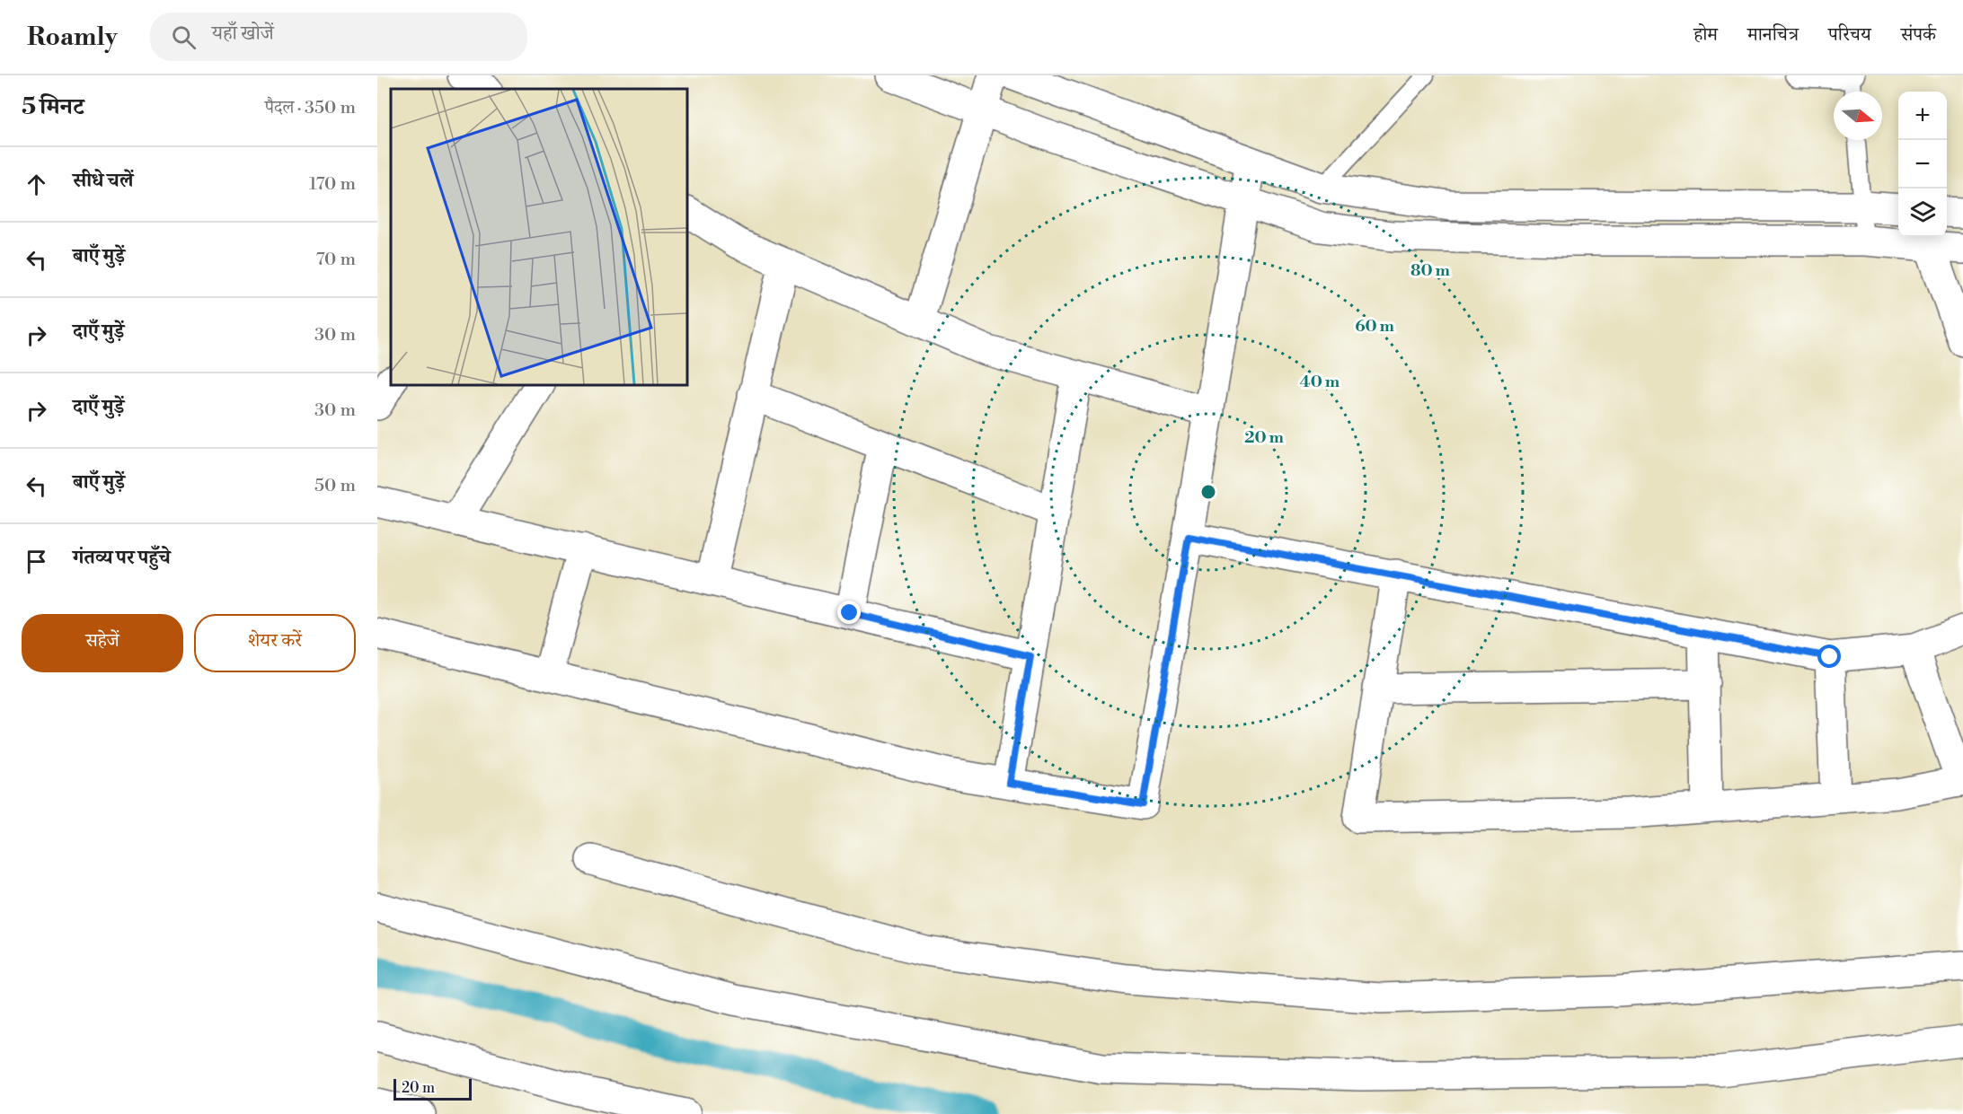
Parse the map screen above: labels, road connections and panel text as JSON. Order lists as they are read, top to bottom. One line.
{"scale_bar":"20 m","north":"right","page":{"header":"Roamly","search":"यहाँ खोजें","nav":["होम","मानचित्र","परिचय","संपर्क"],"heading":["5 मिनट","पैदल · 350 m"],"map_buttons":["+","−"],"list":[["सीधे चलें","170 m"],["बाएँ मुड़ें","70 m"],["दाएँ मुड़ें","30 m"],["दाएँ मुड़ें","30 m"],["बाएँ मुड़ें","50 m"],"गंतव्य पर पहुँचे"],"buttons":["सहेजें","शेयर करें"],"scale":"20 m"},"rings":["80 m","60 m","40 m","20 m"]}
